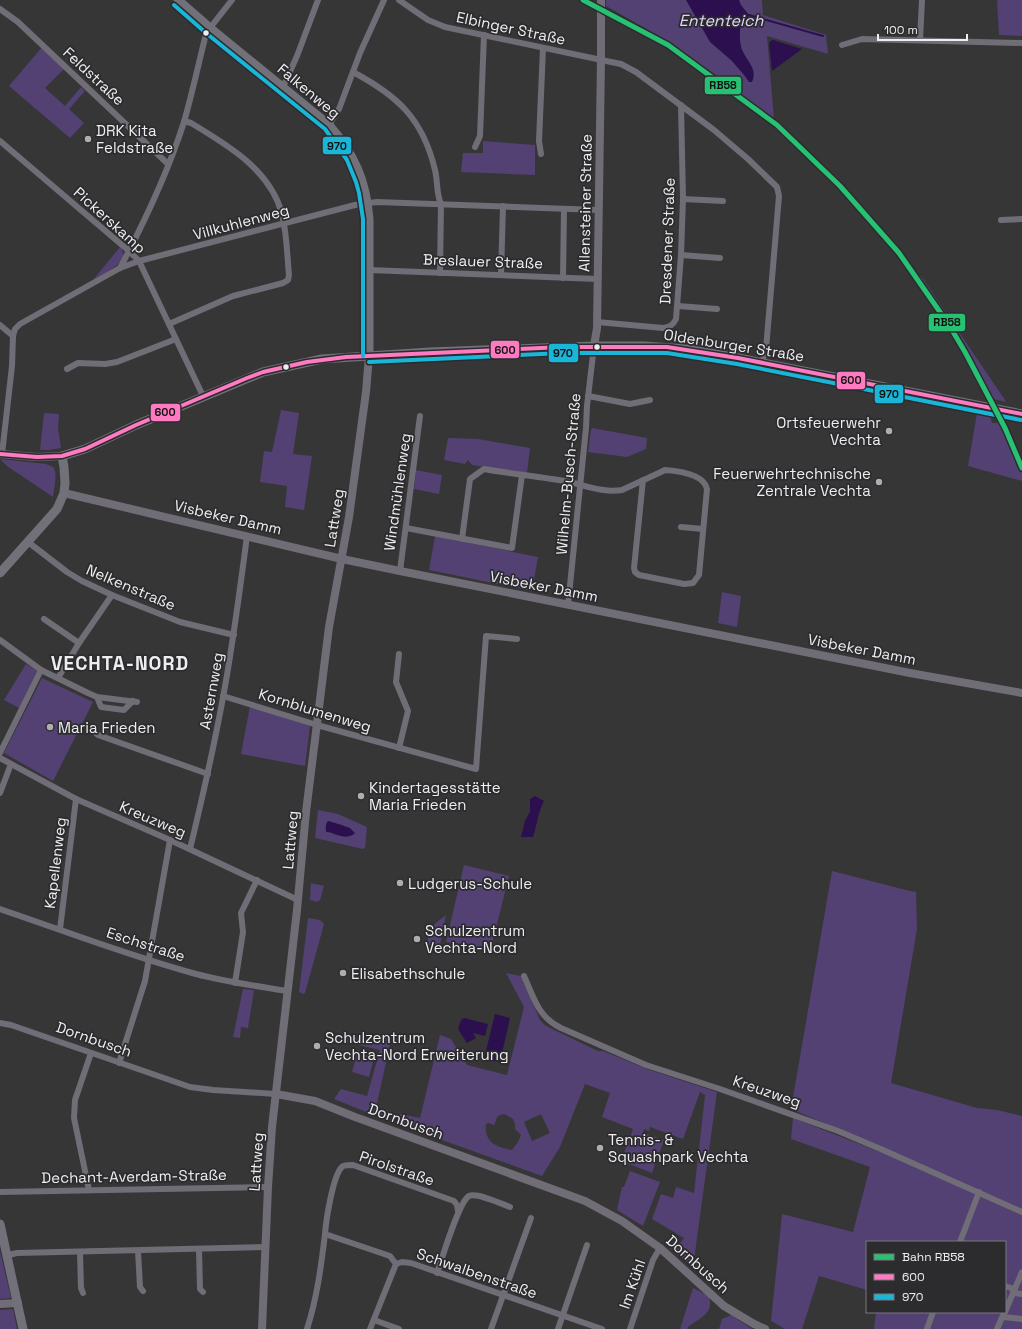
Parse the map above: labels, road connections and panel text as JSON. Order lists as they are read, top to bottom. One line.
{"streets":{"main road":["Falkenweg","Oldenburger Straße"],"street":["Elbinger Straße","Feldstraße","Allensteiner Straße","Pickerskamp","Villkuhlenweg","Dresdener Straße","Breslauer Straße","Wilhelm-Busch-Straße","Windmühlenweg","Visbeker Damm","Lattweg","Nelkenstraße","Asternweg","Kornblumenweg","Kreuzweg","Kapellenweg","Eschstraße","Dornbusch","Pirolstraße","Dechant-Averdam-Straße","Schwalbenstraße","Im Kühl"]},"crossings":[["Elbinger Straße","Allensteiner Straße"],["Elbinger Straße","Dresdener Straße"],["Elbinger Straße","Oldenburger Straße"],["Falkenweg","Villkuhlenweg"],["Falkenweg","Breslauer Straße"],["Falkenweg","Oldenburger Straße"],["Falkenweg","Lattweg"],["Allensteiner Straße","Villkuhlenweg"],["Allensteiner Straße","Dresdener Straße"],["Allensteiner Straße","Breslauer Straße"],["Allensteiner Straße","Oldenburger Straße"],["Allensteiner Straße","Wilhelm-Busch-Straße"],["Pickerskamp","Villkuhlenweg"],["Pickerskamp","Oldenburger Straße"],["Oldenburger Straße","Wilhelm-Busch-Straße"],["Oldenburger Straße","Lattweg"],["Wilhelm-Busch-Straße","Visbeker Damm"],["Windmühlenweg","Visbeker Damm"],["Visbeker Damm","Lattweg"],["Visbeker Damm","Asternweg"],["Lattweg","Kornblumenweg"],["Lattweg","Kreuzweg"],["Lattweg","Eschstraße"],["Lattweg","Dornbusch"],["Lattweg","Dechant-Averdam-Straße"],["Nelkenstraße","Asternweg"],["Asternweg","Kornblumenweg"],["Asternweg","Kreuzweg"],["Kreuzweg","Kapellenweg"],["Kapellenweg","Eschstraße"],["Dornbusch","Im Kühl"],["Pirolstraße","Schwalbenstraße"]],"districts":["VECHTA-NORD"],"water":["Ententeich"],"places":["DRK Kita Feldstraße","Ortsfeuerwehr Vechta","Feuerwehrtechnische Zentrale Vechta","Maria Frieden","Kindertagesstätte Maria Frieden","Ludgerus-Schule","Schulzentrum Vechta-Nord","Elisabethschule","Schulzentrum Vechta-Nord Erweiterung","Tennis- & Squashpark Vechta"],"lines":["rail line RB58","transit line 970","transit line 600"],"legend":["Bahn RB58","600","970"],"scale_bar":"100 m"}
